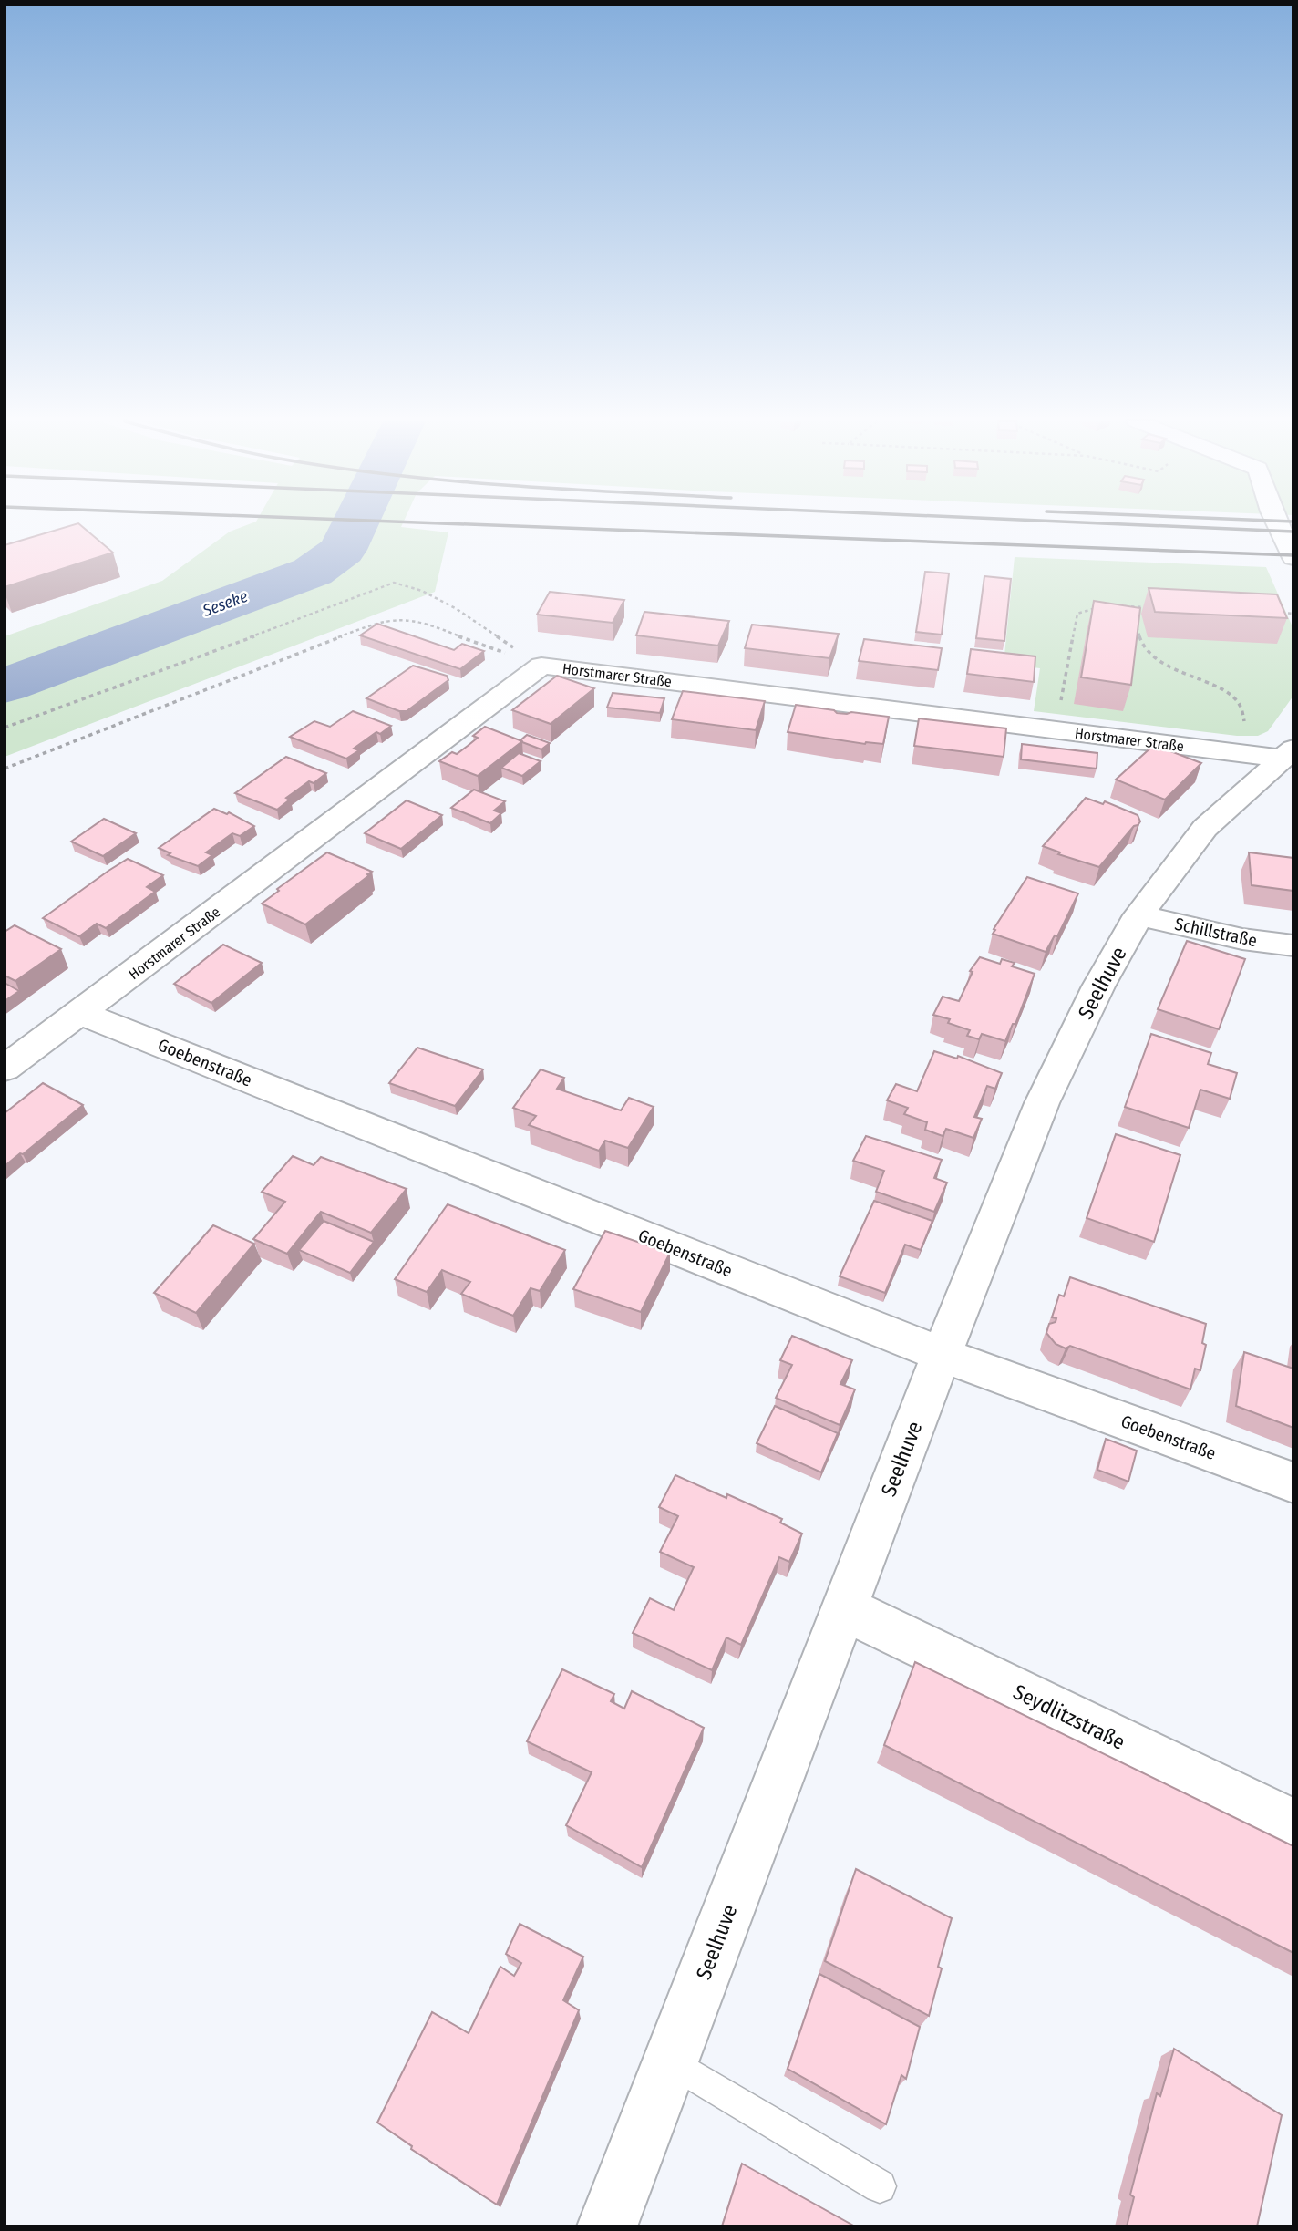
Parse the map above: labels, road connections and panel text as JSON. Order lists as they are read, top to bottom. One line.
{"streets":{"street":["Horstmarer Straße","Schillstraße","Seelhuve","Goebenstraße","Seydlitzstraße"]},"crossings":[["Horstmarer Straße","Seelhuve"],["Horstmarer Straße","Goebenstraße"],["Schillstraße","Seelhuve"],["Seelhuve","Goebenstraße"],["Seelhuve","Seydlitzstraße"]],"water":["Seseke"]}
